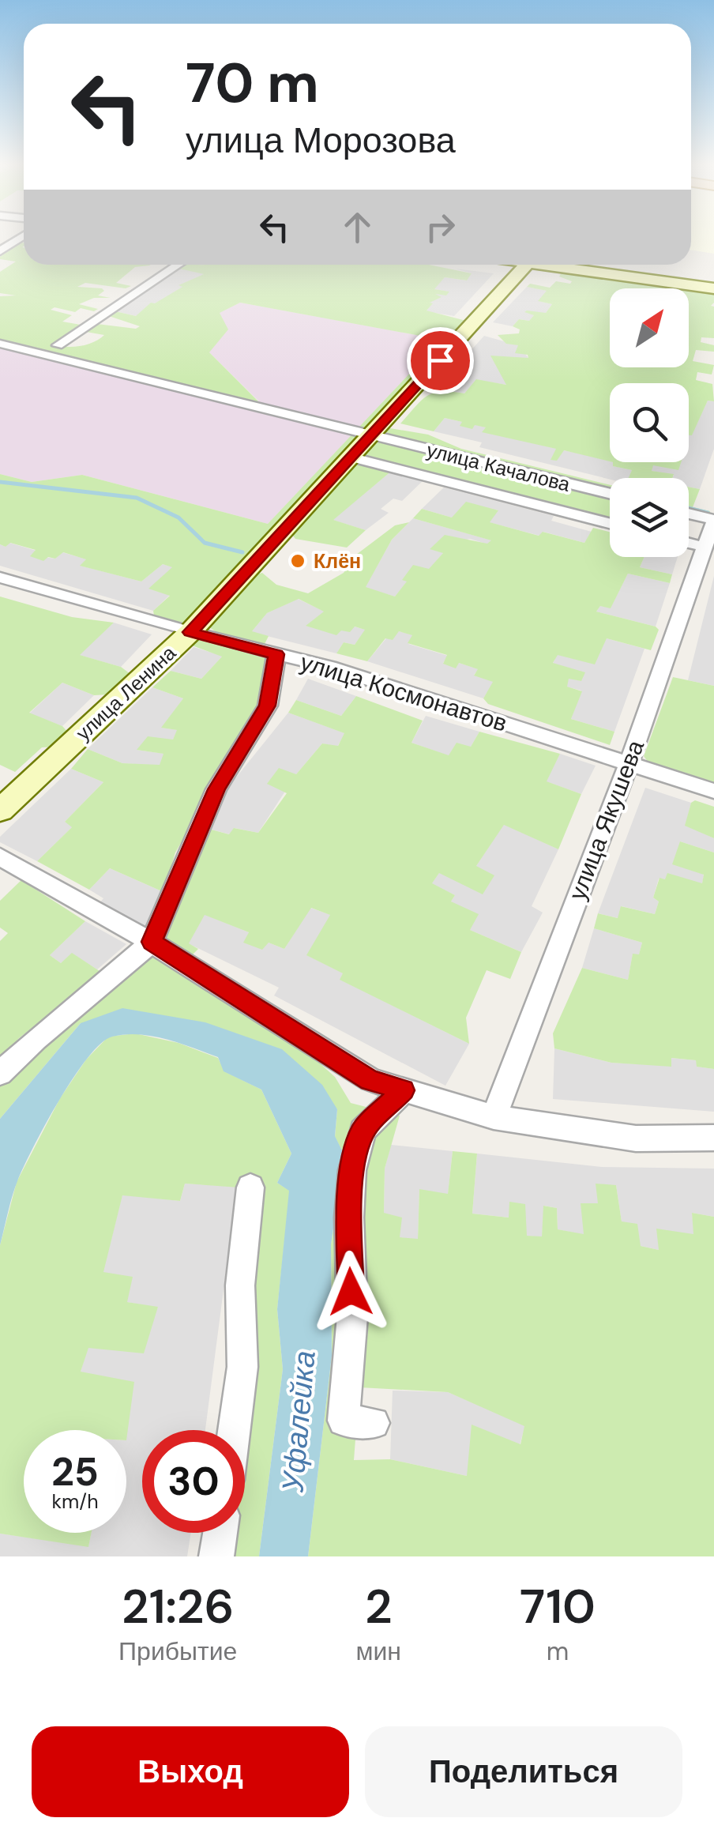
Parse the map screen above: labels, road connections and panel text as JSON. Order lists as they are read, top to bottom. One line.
{"streets":{"street":["улица Качалова","улица Ленина","улица Космонавтов","улица Якушева"]},"crossings":[["улица Качалова","улица Ленина"],["улица Ленина","улица Космонавтов"],["улица Космонавтов","улица Якушева"]],"water":["Уфалейка"],"places":["Клён"],"north":"top right","page":{"turn":["70 m","улица Морозова"],"speed":"25 km/h","limit":"30","eta":["21:26","Прибытие","2","мин","710","m"],"buttons":["Выход","Поделиться"]}}
